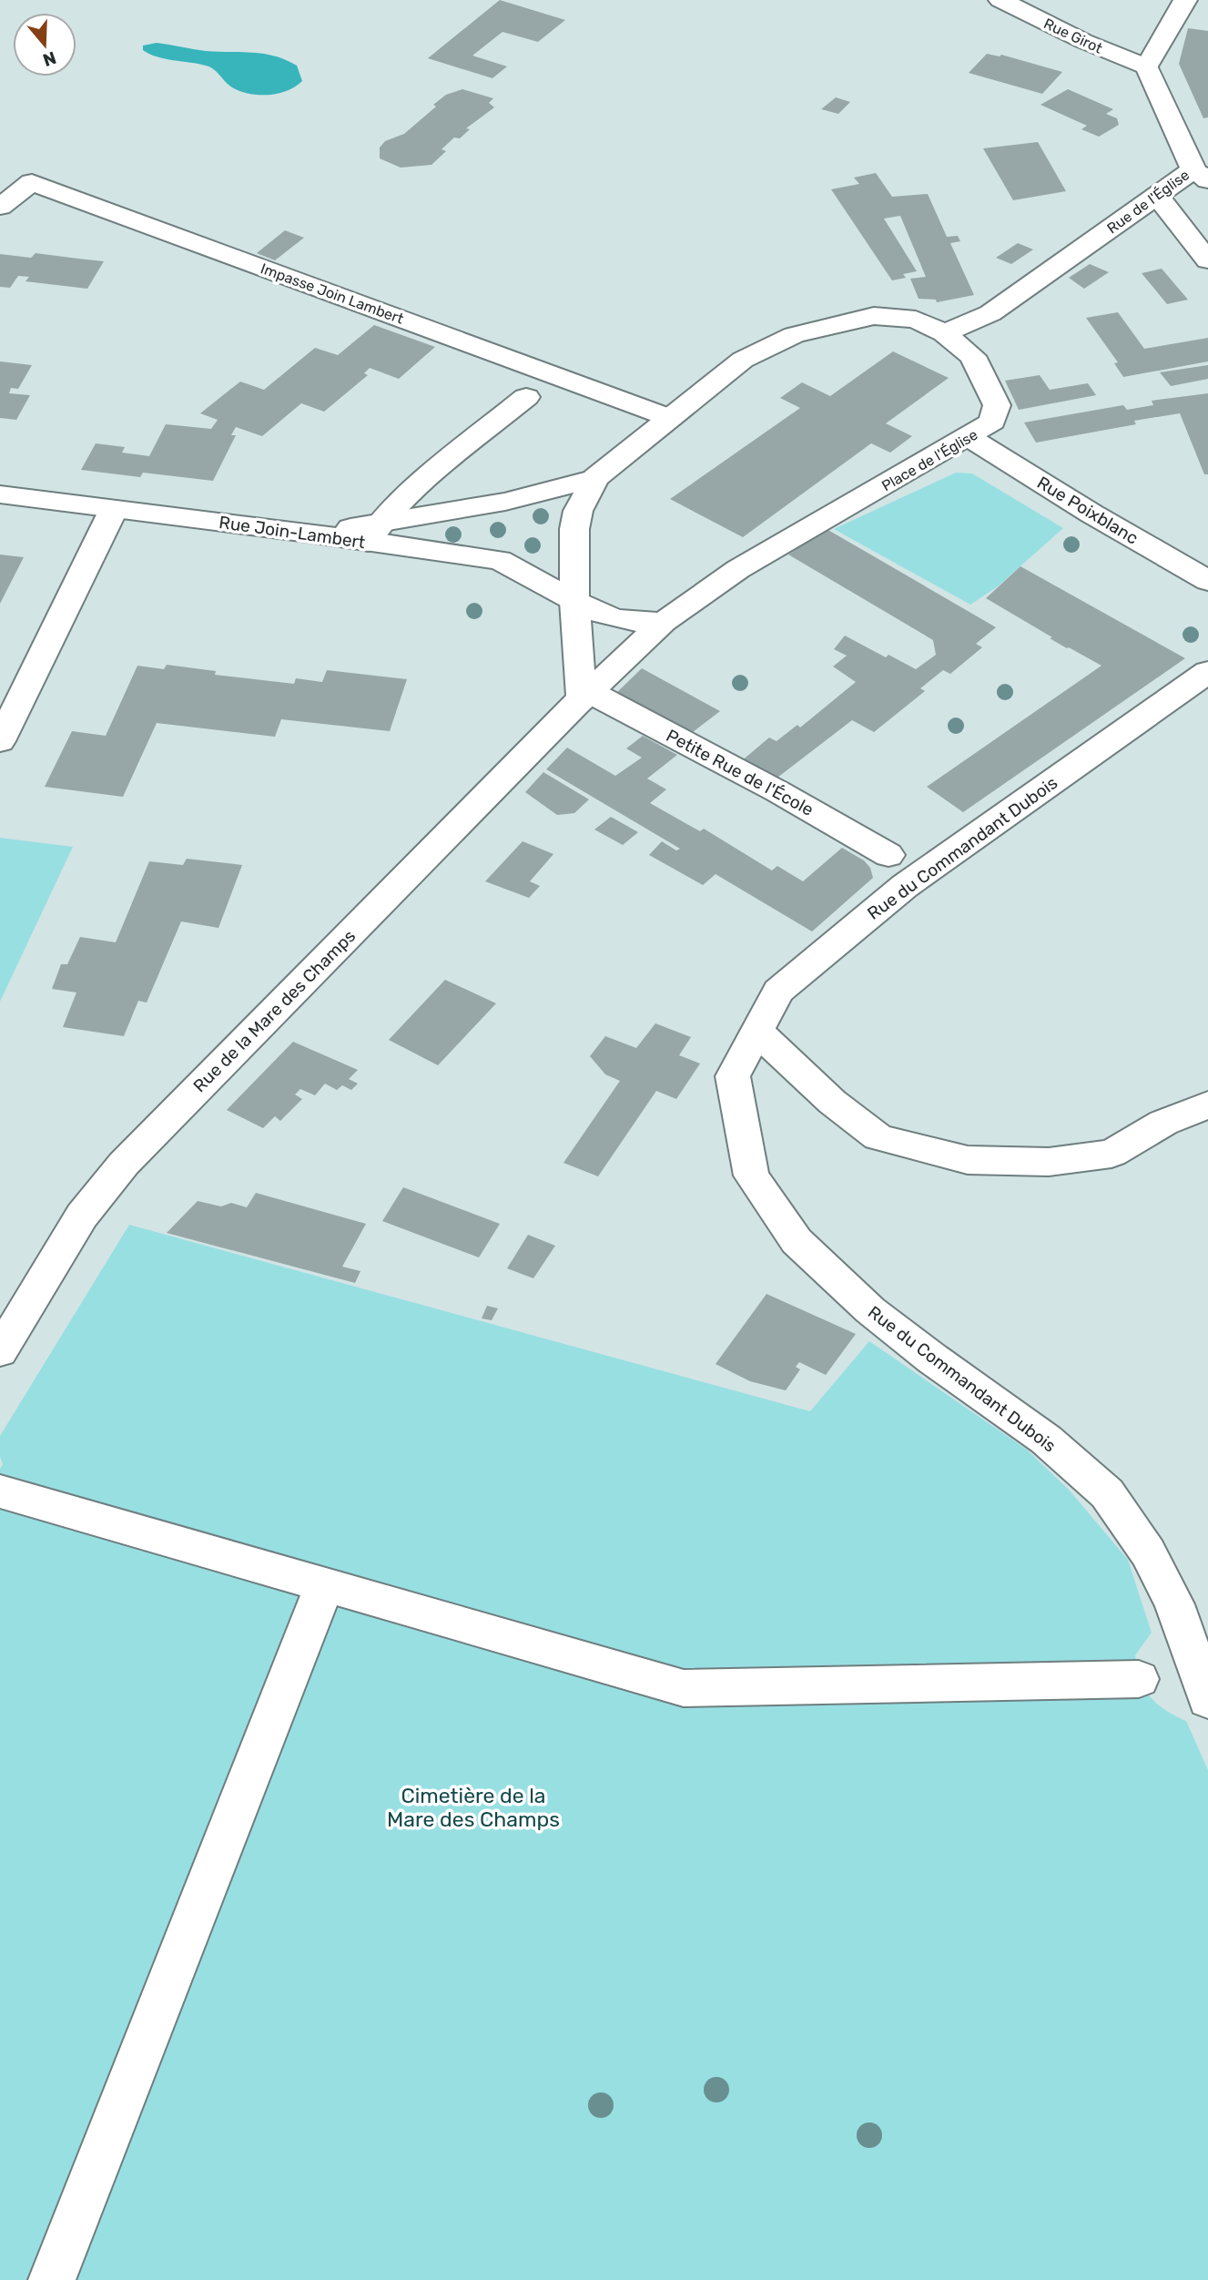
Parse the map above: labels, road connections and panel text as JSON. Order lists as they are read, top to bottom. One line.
{"streets":{"street":["Rue Girot","Rue de l'Église","Impasse Join Lambert","Place de l'Église","Rue Poixblanc","Rue Join-Lambert","Petite Rue de l'École","Rue du Commandant Dubois","Rue de la Mare des Champs"]},"crossings":[["Rue Girot","Rue de l'Église"],["Rue de l'Église","Place de l'Église"],["Impasse Join Lambert","Place de l'Église"],["Place de l'Église","Rue Poixblanc"],["Place de l'Église","Rue Join-Lambert"],["Place de l'Église","Rue de la Mare des Champs"],["Petite Rue de l'École","Rue de la Mare des Champs"]],"parks":["Cimetière de la Mare des Champs"],"north":"bottom"}
